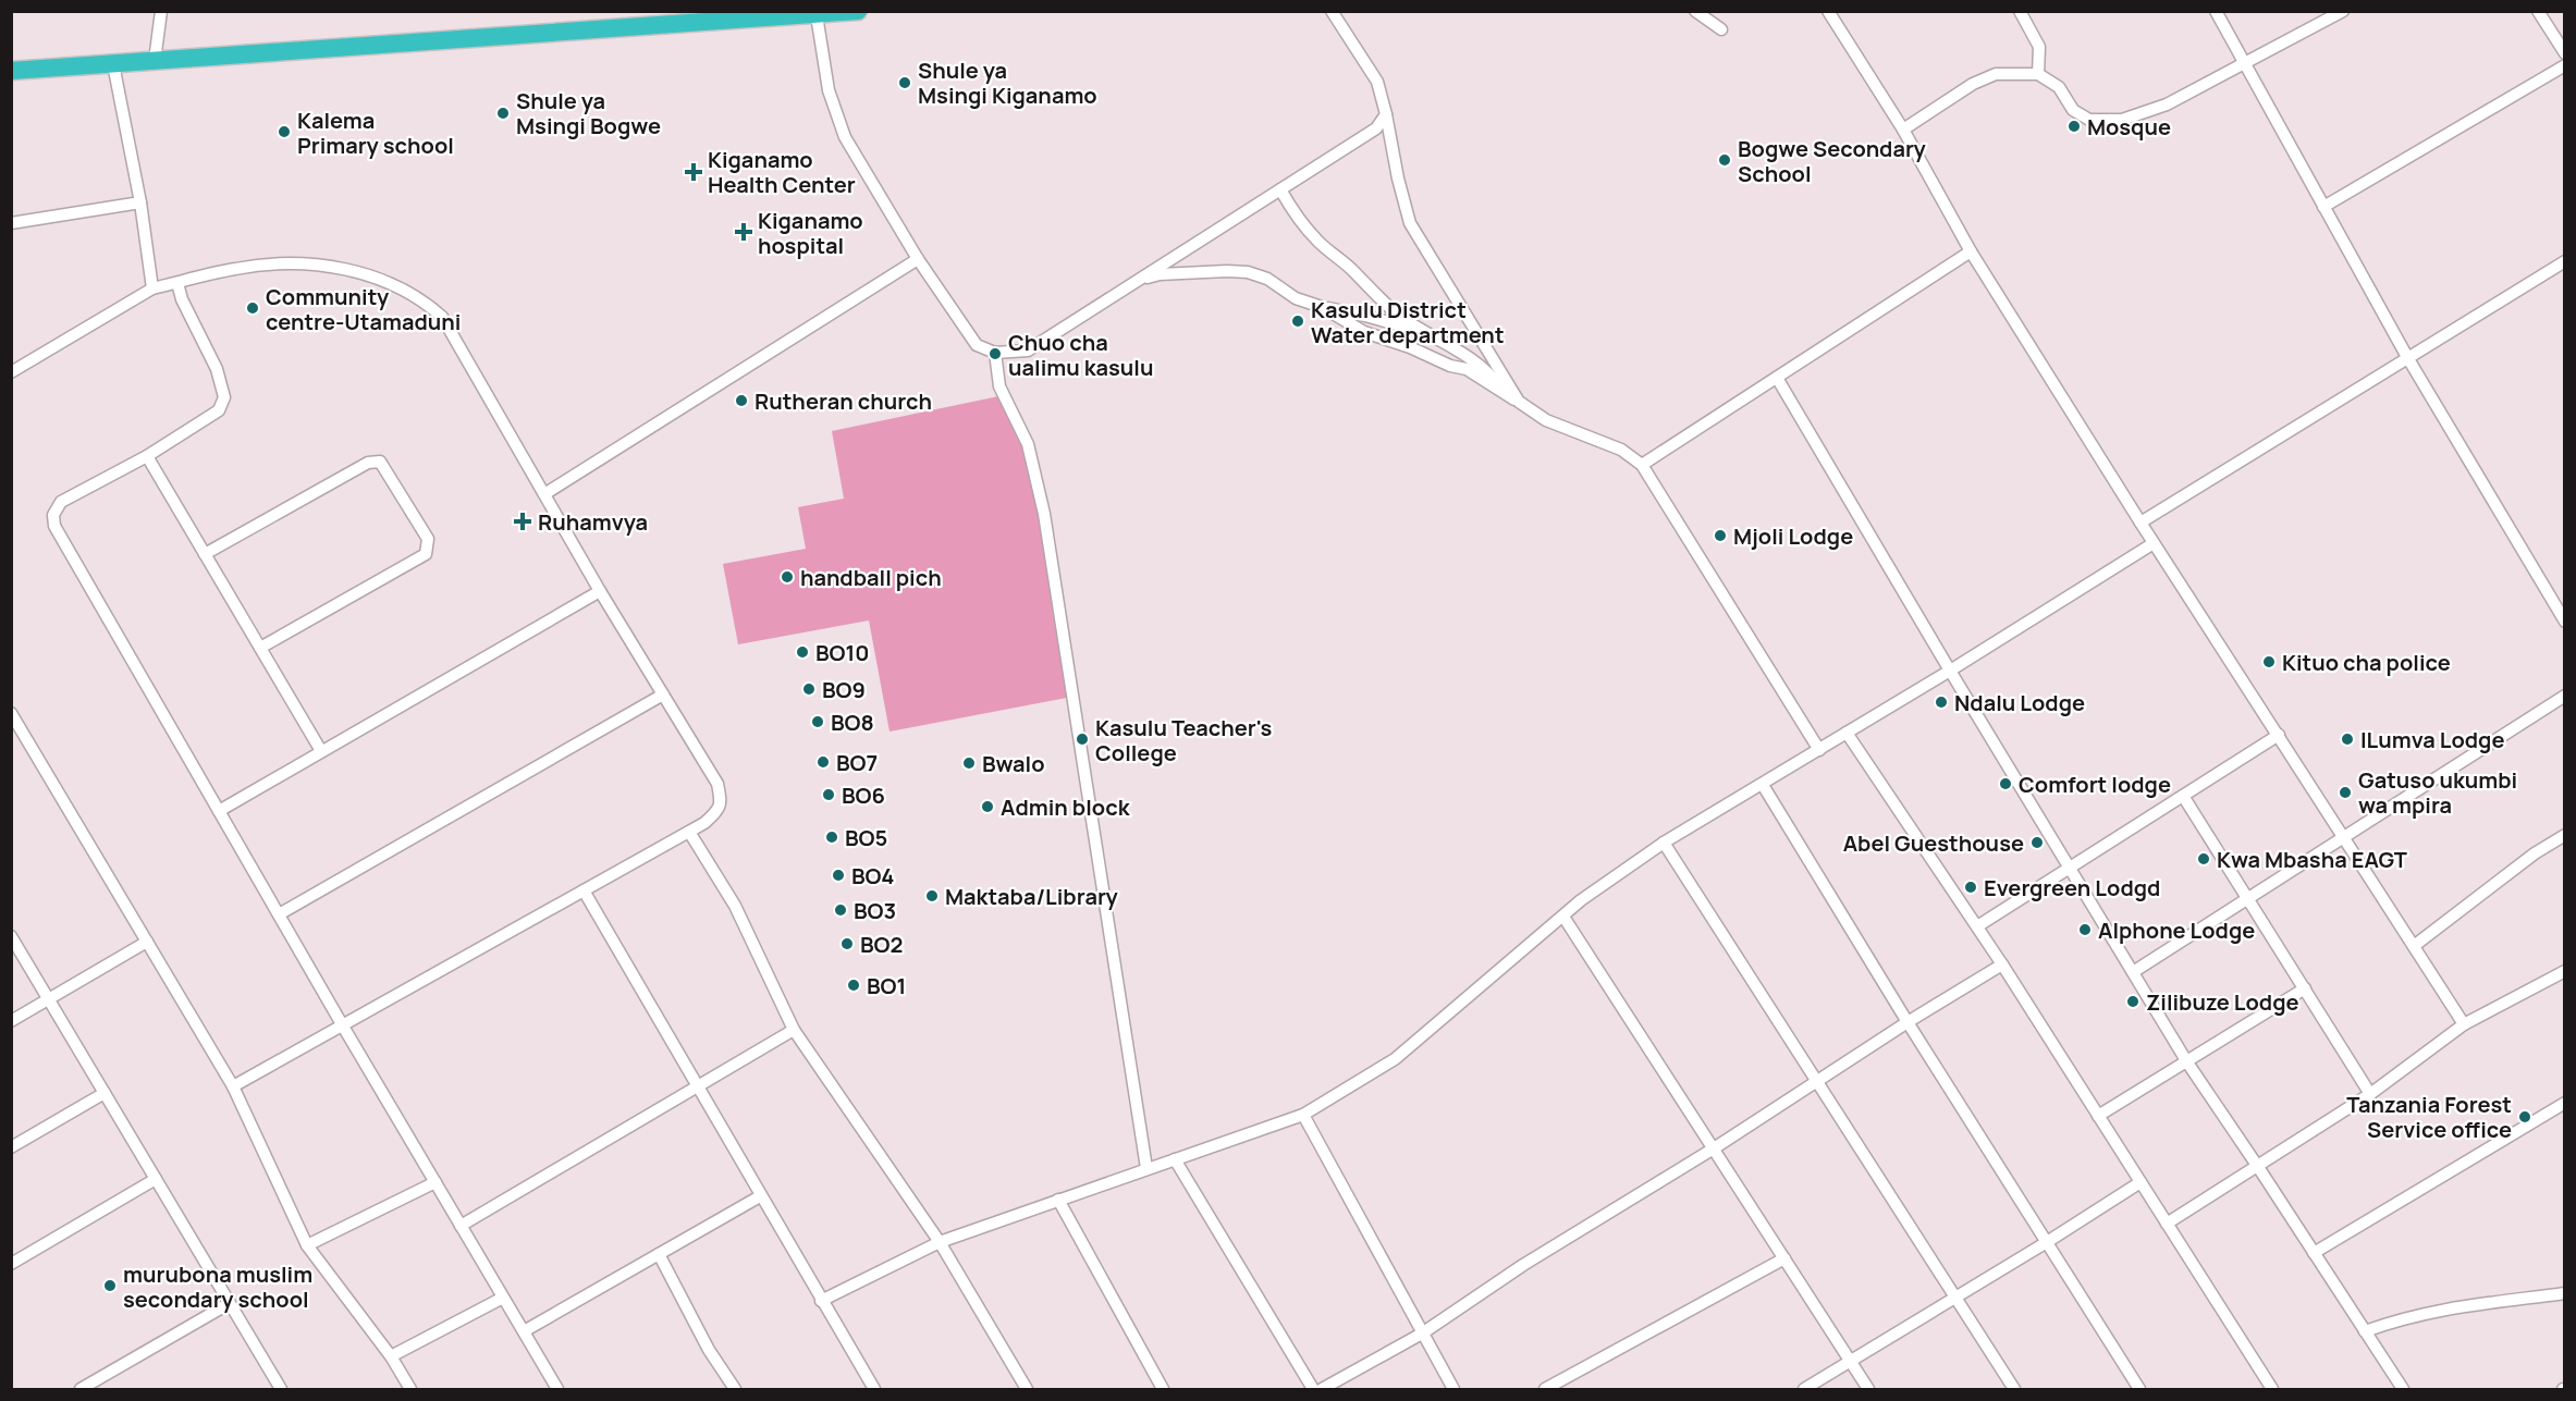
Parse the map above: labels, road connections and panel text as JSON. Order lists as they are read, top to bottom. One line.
{"places":{"other":["Shule ya Msingi Kiganamo","Shule ya Msingi Bogwe","Mosque","Kalema Primary school","Bogwe Secondary School","Community centre-Utamaduni","Kasulu District Water department","Chuo cha ualimu kasulu","Rutheran church","Mjoli Lodge","handball pich","BO10","Kituo cha police","BO9","Ndalu Lodge","BO8","Kasulu Teacher's College","ILumva Lodge","BO7","Bwalo","Comfort lodge","Gatuso ukumbi wa mpira","BO6","Admin block","BO5","Abel Guesthouse","Kwa Mbasha EAGT","BO4","Evergreen Lodgd","Maktaba/Library","BO3","Alphone Lodge","BO2","BO1","Zilibuze Lodge","Tanzania Forest Service office","murubona muslim secondary school"],"health":["Kiganamo Health Center","Kiganamo hospital","Ruhamvya"]}}
